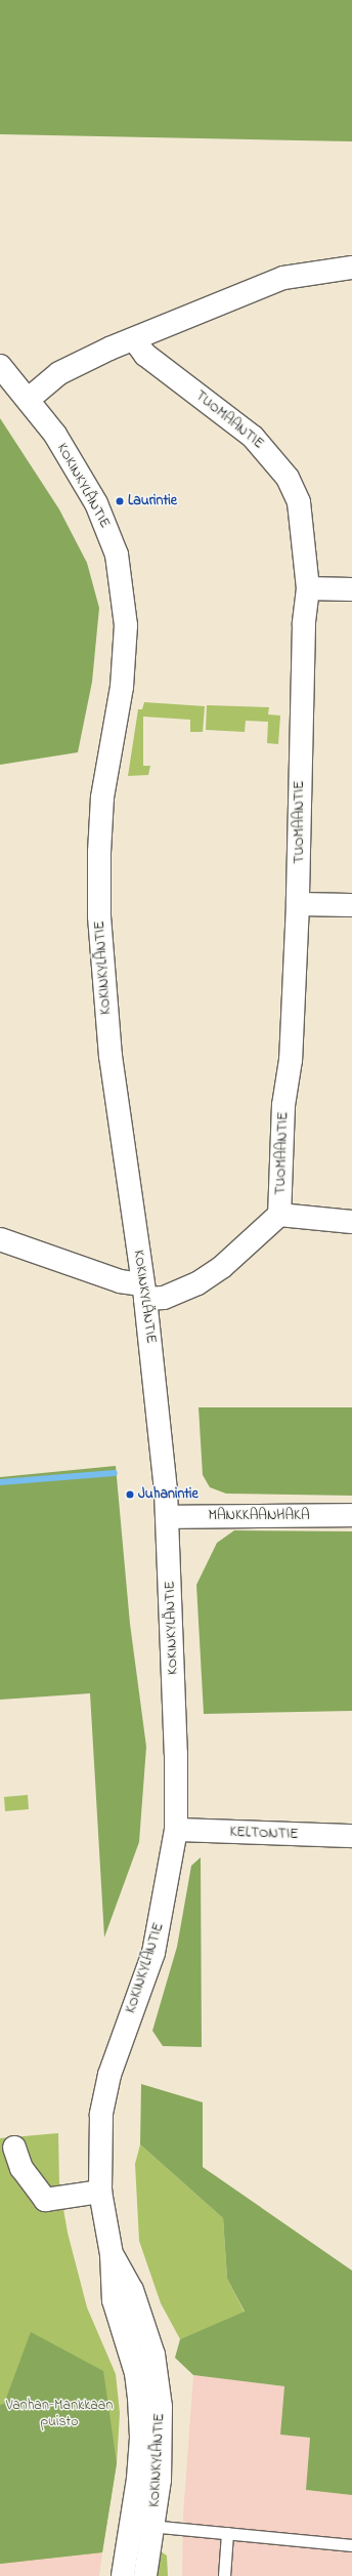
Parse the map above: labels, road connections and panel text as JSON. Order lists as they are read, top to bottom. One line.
{"streets":{"main road":["TUOMAANTIE","KOKINKYLÄNTIE","MANKKAANHAKA","KELTONTIE"]},"crossings":[["TUOMAANTIE","KOKINKYLÄNTIE"],["KOKINKYLÄNTIE","MANKKAANHAKA"],["KOKINKYLÄNTIE","KELTONTIE"]],"parks":["Vanhan-Mankkaan puisto"],"places":["Laurintie","Juhanintie"]}
